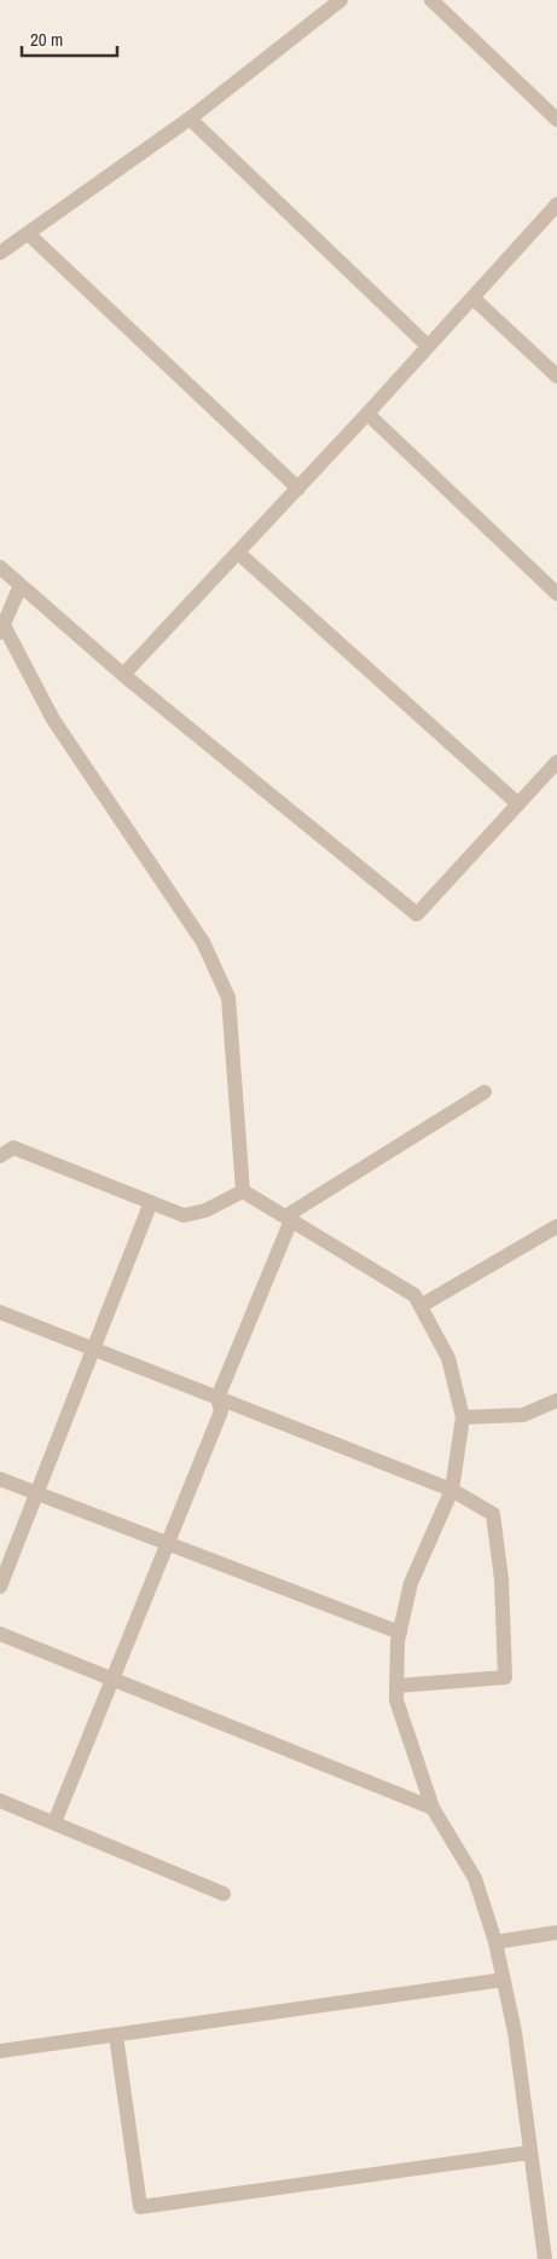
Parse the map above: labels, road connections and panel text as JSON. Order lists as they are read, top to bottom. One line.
{"scale_bar":"20 m"}
